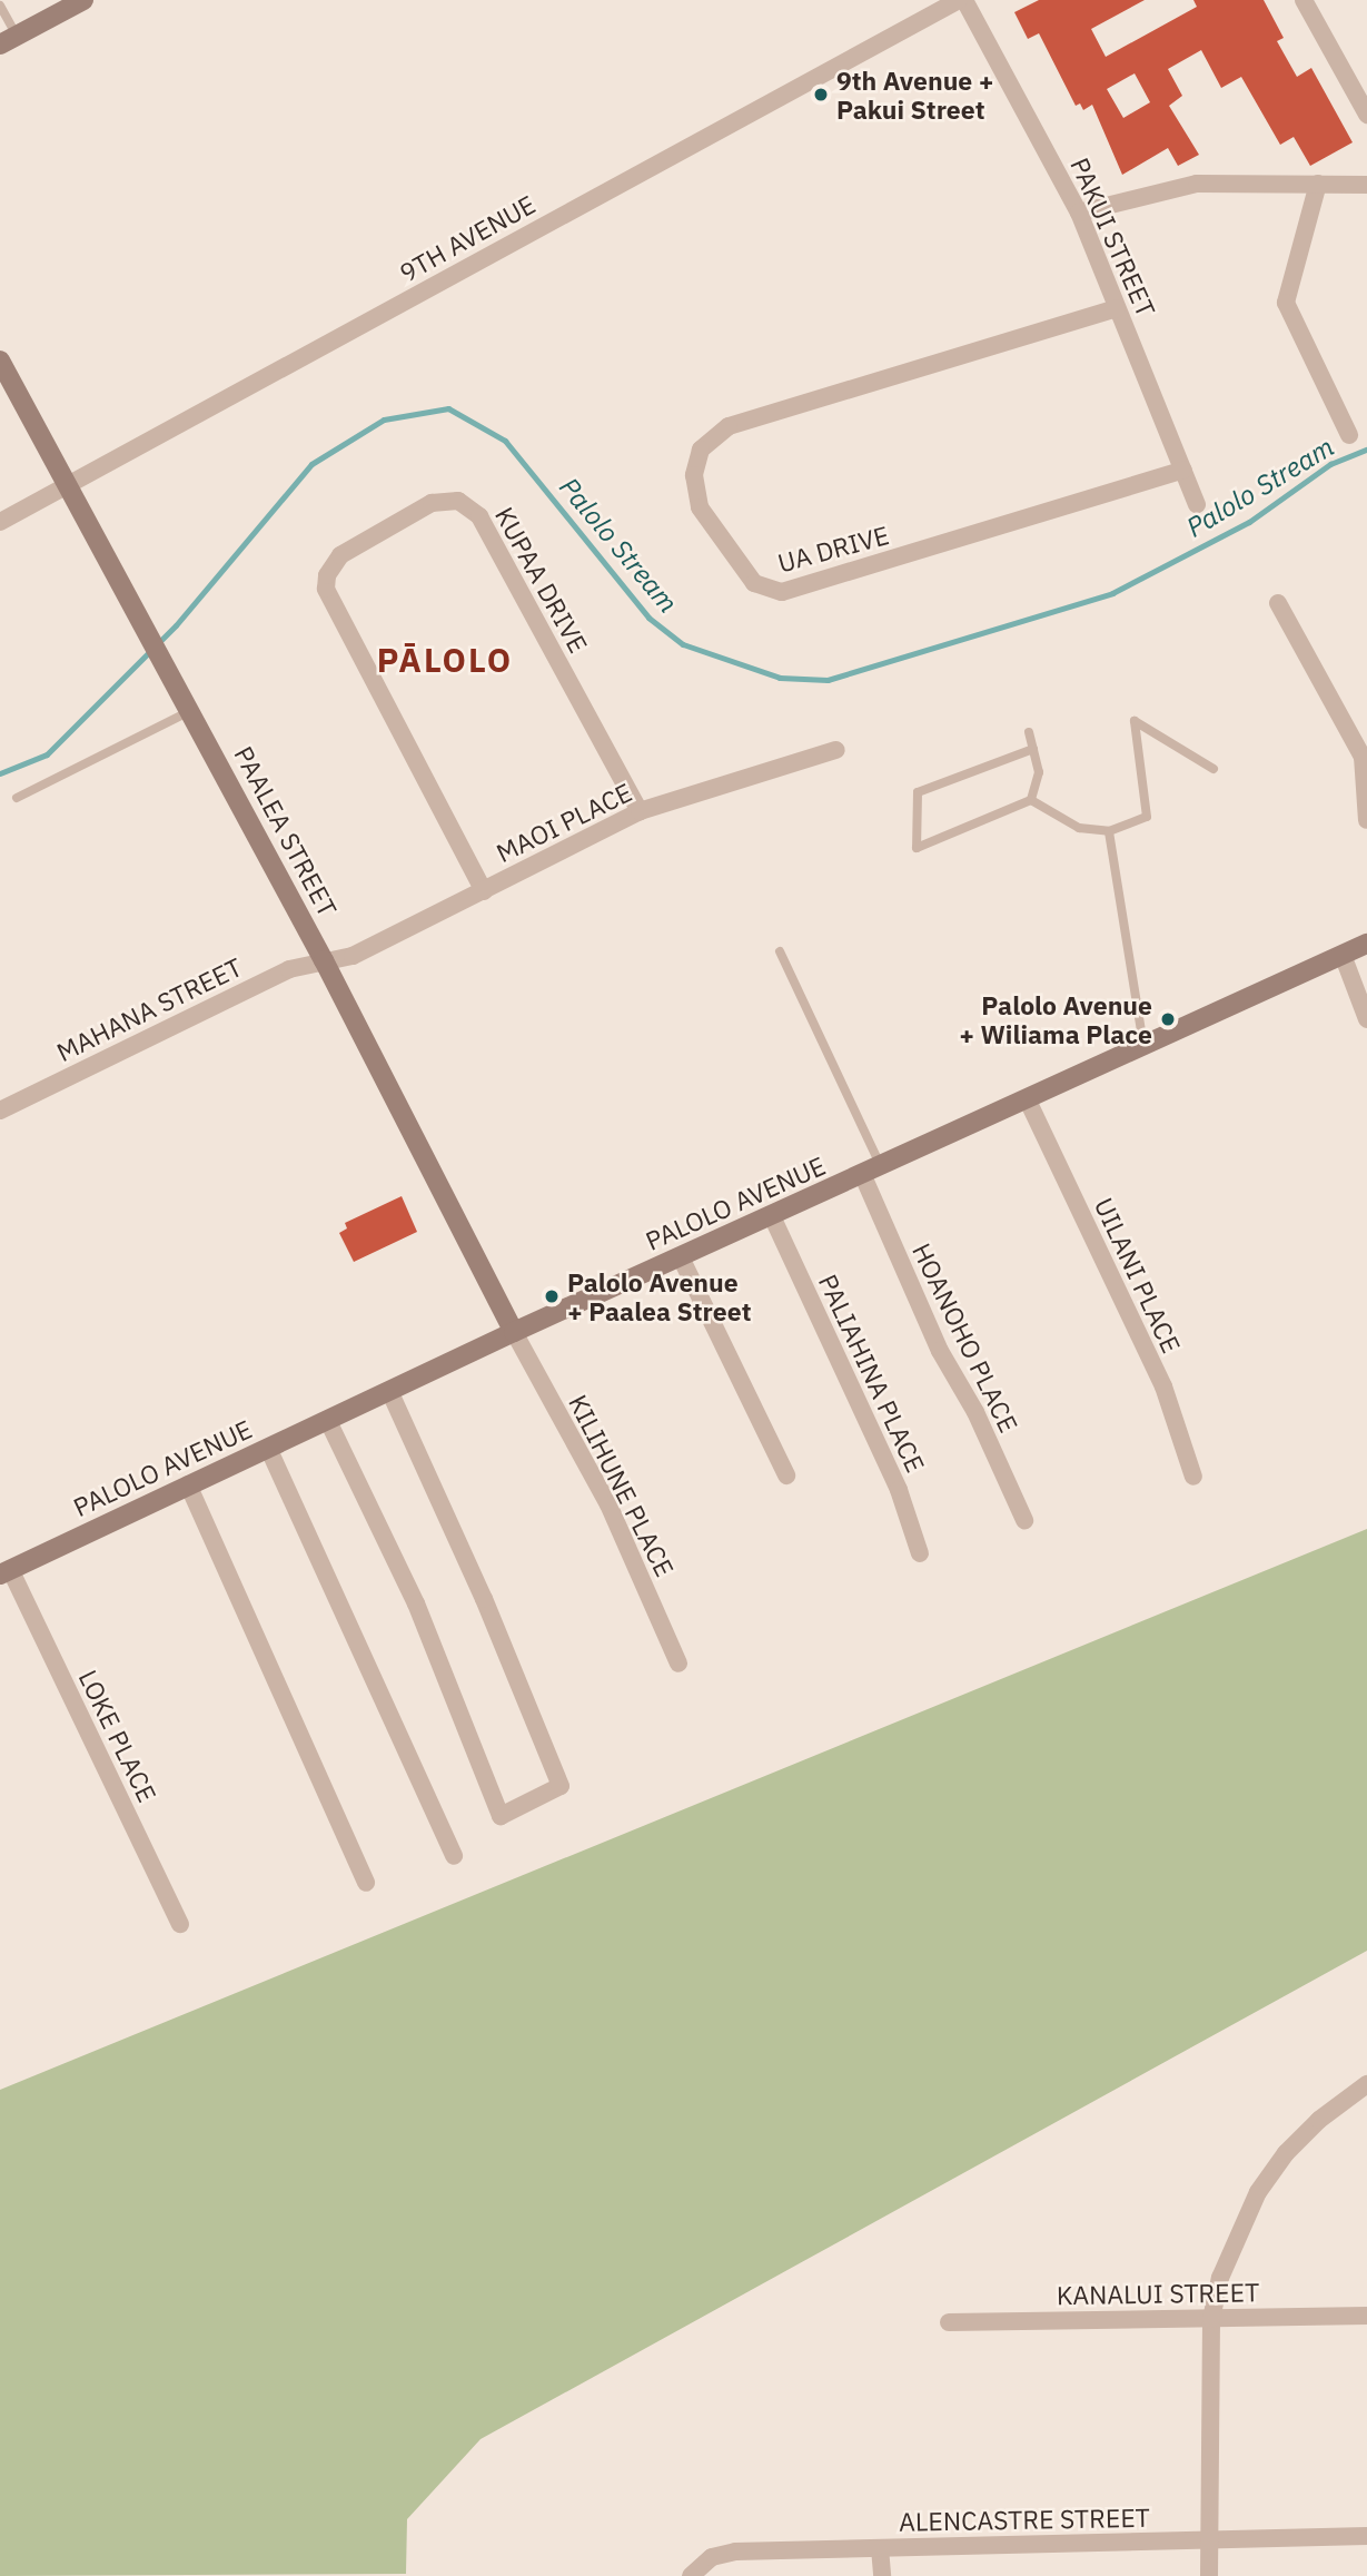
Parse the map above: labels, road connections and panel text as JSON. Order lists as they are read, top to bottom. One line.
{"streets":{"street":["PAKUI STREET","9TH AVENUE","UA DRIVE","KUPAA DRIVE","MAOI PLACE","PAALEA STREET","MAHANA STREET","PALOLO AVENUE","UILANI PLACE","HOANOHO PLACE","PALIAHINA PLACE","KILIHUNE PLACE","LOKE PLACE","KANALUI STREET","ALENCASTRE STREET"]},"crossings":[["PAKUI STREET","9TH AVENUE"],["PAKUI STREET","UA DRIVE"],["9TH AVENUE","PAALEA STREET"],["KUPAA DRIVE","MAOI PLACE"],["MAOI PLACE","PAALEA STREET"],["MAOI PLACE","MAHANA STREET"],["PAALEA STREET","MAHANA STREET"],["PAALEA STREET","PALOLO AVENUE"],["PAALEA STREET","KILIHUNE PLACE"],["PALOLO AVENUE","UILANI PLACE"],["PALOLO AVENUE","HOANOHO PLACE"],["PALOLO AVENUE","PALIAHINA PLACE"],["PALOLO AVENUE","KILIHUNE PLACE"],["PALOLO AVENUE","LOKE PLACE"]],"districts":["PĀLOLO"],"water":["Palolo Stream"],"places":["9th Avenue + Pakui Street","Palolo Avenue + Wiliama Place","Palolo Avenue + Paalea Street"]}
